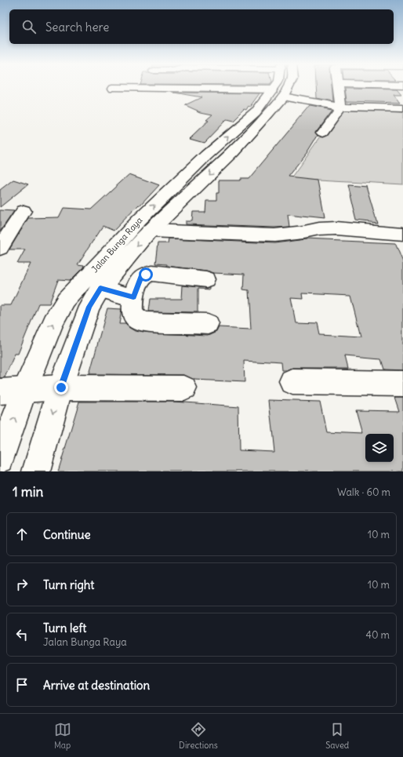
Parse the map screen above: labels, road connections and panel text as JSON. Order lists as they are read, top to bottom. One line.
{"streets":{"street":["Jalan Bunga Raya"]},"page":{"search":"Search here","heading":["1 min","Walk · 60 m"],"list":[["Continue","10 m"],["Turn right","10 m"],["Turn left","Jalan Bunga Raya","40 m"],"Arrive at destination"],"nav":["Map","Directions","Saved"]}}
